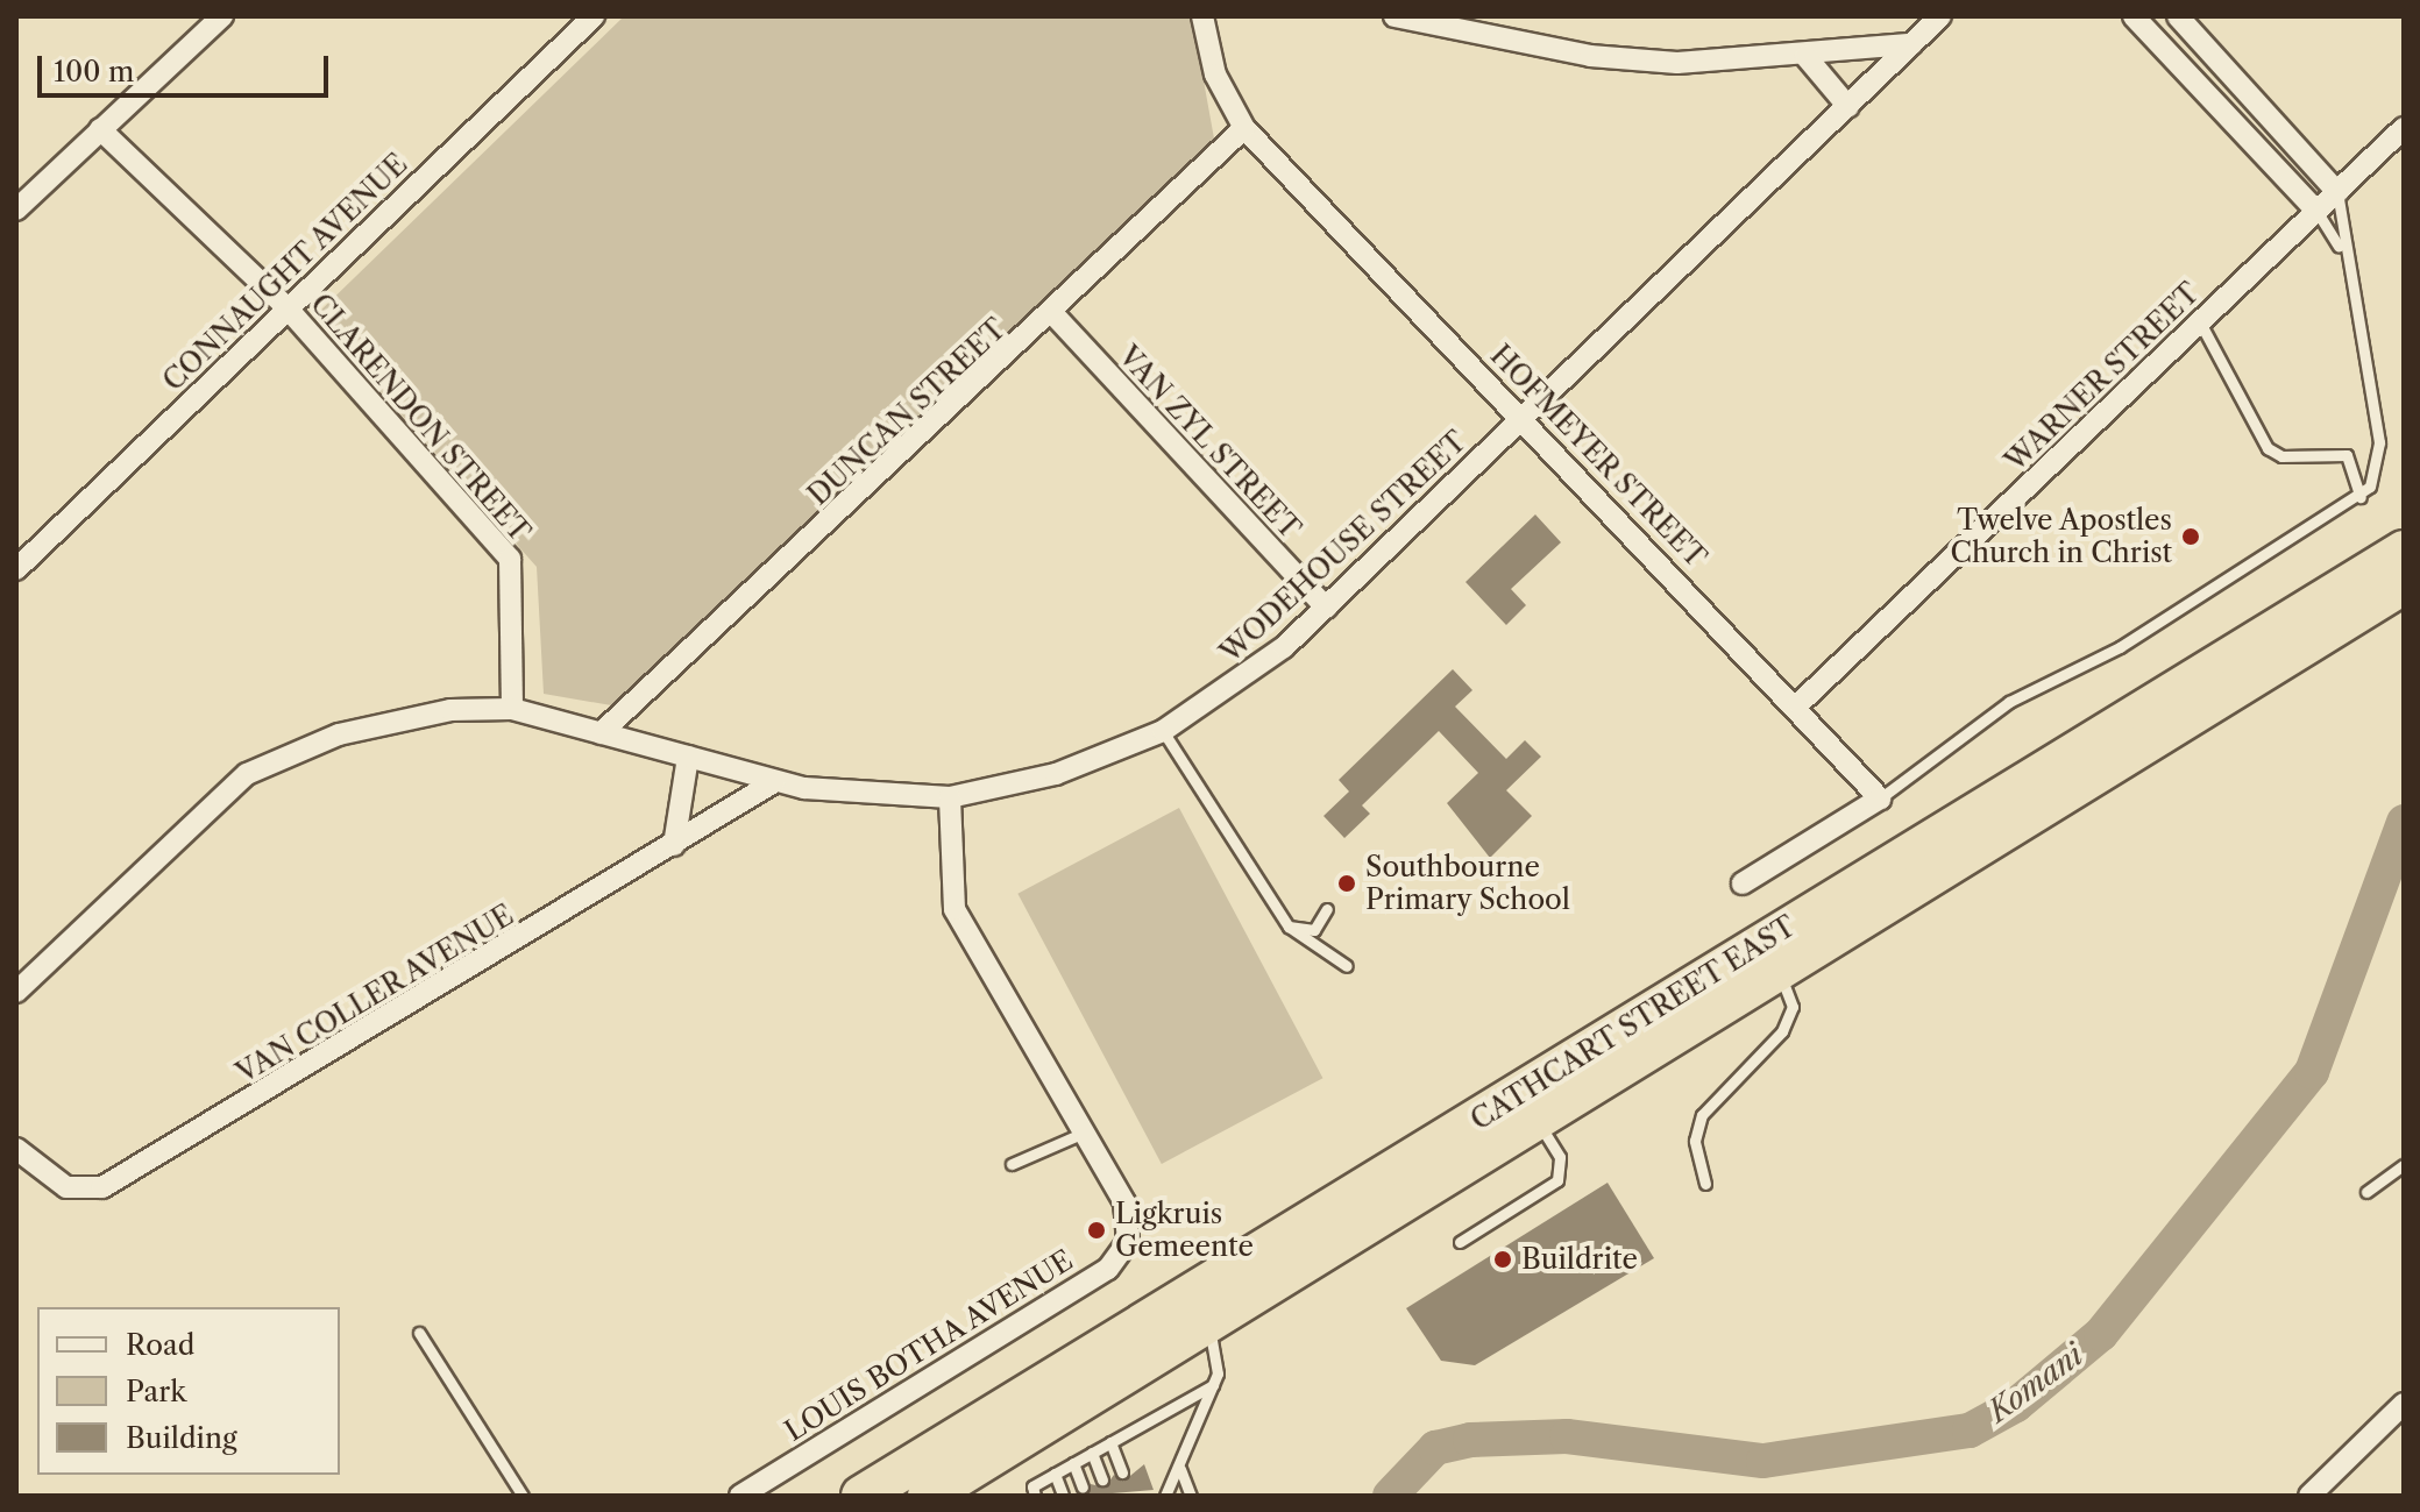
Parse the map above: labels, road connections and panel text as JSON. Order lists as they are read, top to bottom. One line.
{"streets":{"highway":["CATHCART STREET EAST"],"street":["CONNAUGHT AVENUE","WARNER STREET","DUNCAN STREET","CLARENDON STREET","VAN ZYL STREET","HOFMEYER STREET","WODEHOUSE STREET","VAN COLLER AVENUE","LOUIS BOTHA AVENUE"]},"crossings":[["CONNAUGHT AVENUE","CLARENDON STREET"],["WARNER STREET","HOFMEYER STREET"],["DUNCAN STREET","VAN ZYL STREET"],["DUNCAN STREET","HOFMEYER STREET"],["DUNCAN STREET","WODEHOUSE STREET"],["CLARENDON STREET","WODEHOUSE STREET"],["VAN ZYL STREET","WODEHOUSE STREET"],["HOFMEYER STREET","WODEHOUSE STREET"],["WODEHOUSE STREET","VAN COLLER AVENUE"]],"water":["Komani"],"places":["Twelve Apostles Church in Christ","Southbourne Primary School","Ligkruis Gemeente","Buildrite"],"legend":["Road","Park","Building"],"scale_bar":"100 m"}
